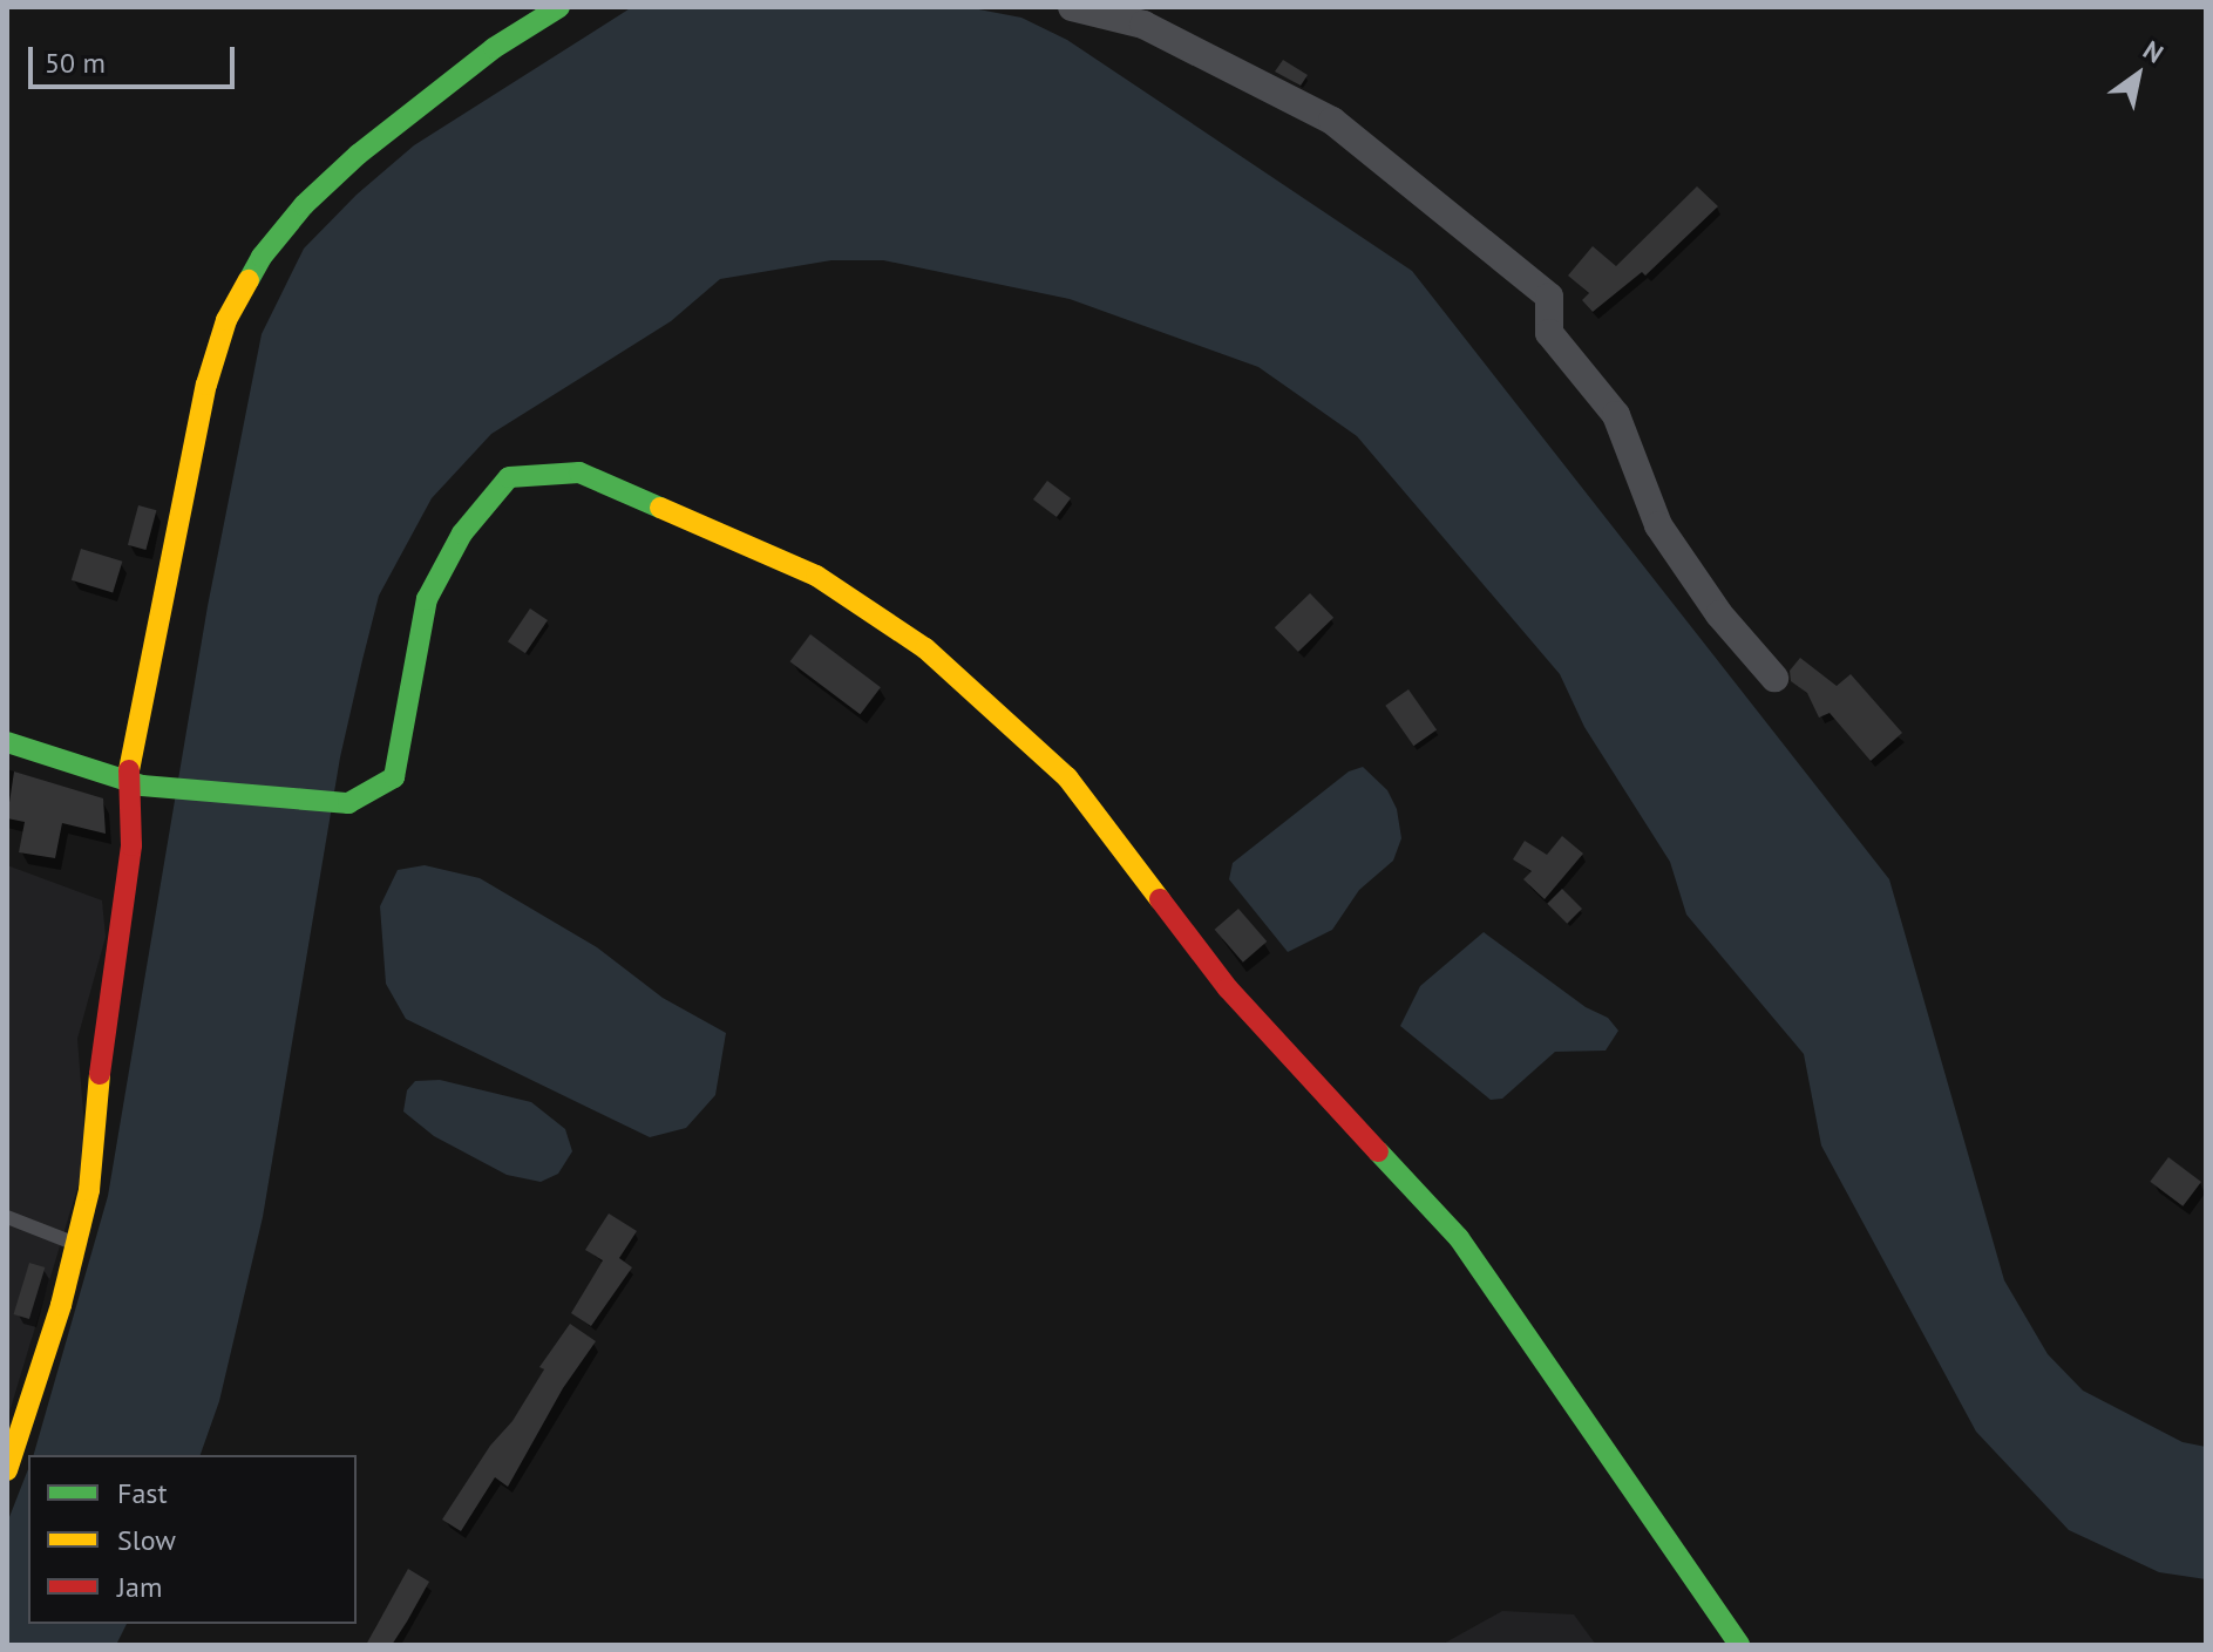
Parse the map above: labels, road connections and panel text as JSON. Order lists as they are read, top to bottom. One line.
{"legend":["Fast","Slow","Jam"],"scale_bar":"50 m","north":"top right"}
